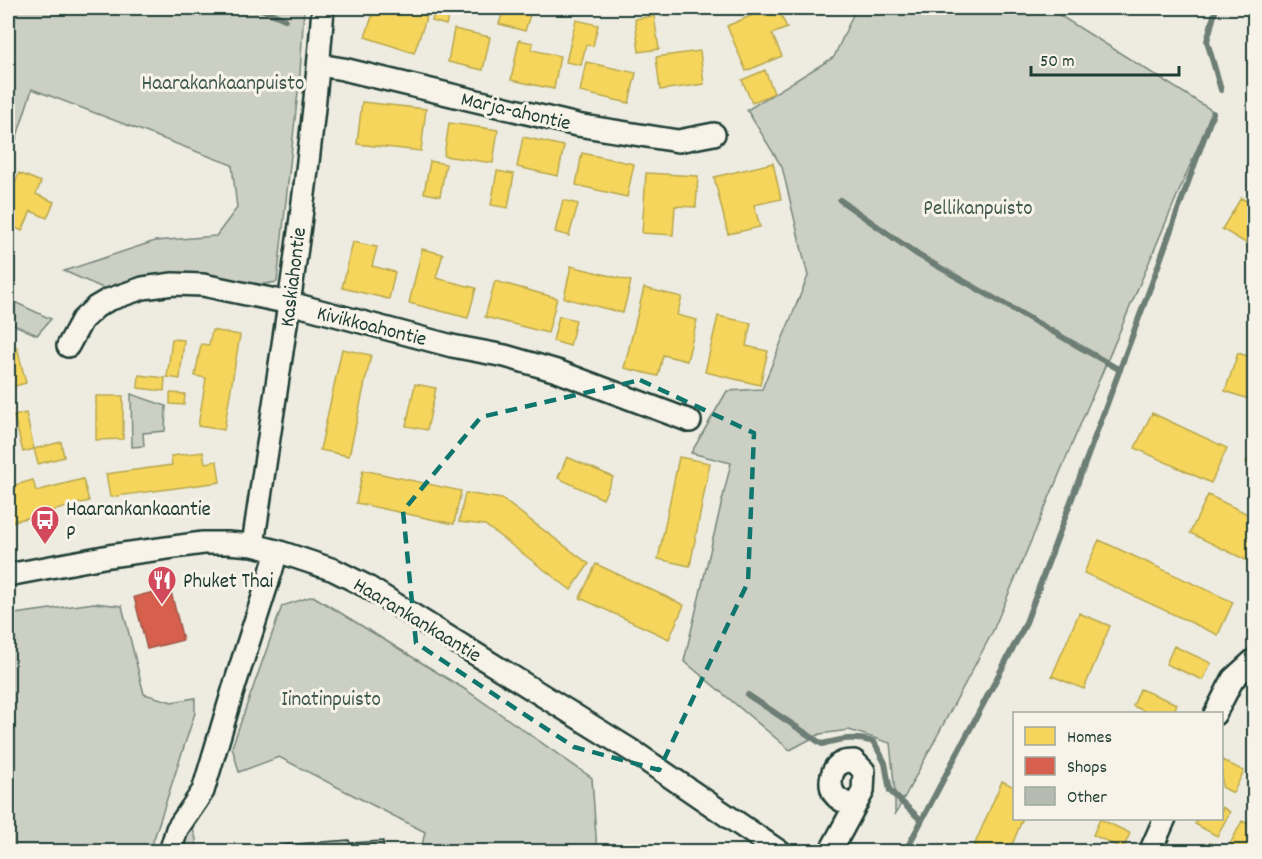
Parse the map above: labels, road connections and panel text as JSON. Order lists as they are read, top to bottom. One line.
{"streets":{"street":["Marja-ahontie","Kaskiahontie","Kivikkoahontie","Haarankankaantie"]},"crossings":[["Marja-ahontie","Kaskiahontie"],["Kaskiahontie","Kivikkoahontie"],["Kaskiahontie","Haarankankaantie"]],"parks":["Haarakankaanpuisto","Pellikanpuisto","Iinatinpuisto"],"places":{"bus stop":["Haarankankaantie P"],"restaurant":["Phuket Thai"]},"legend":["Homes","Shops","Other"],"scale_bar":"50 m"}
